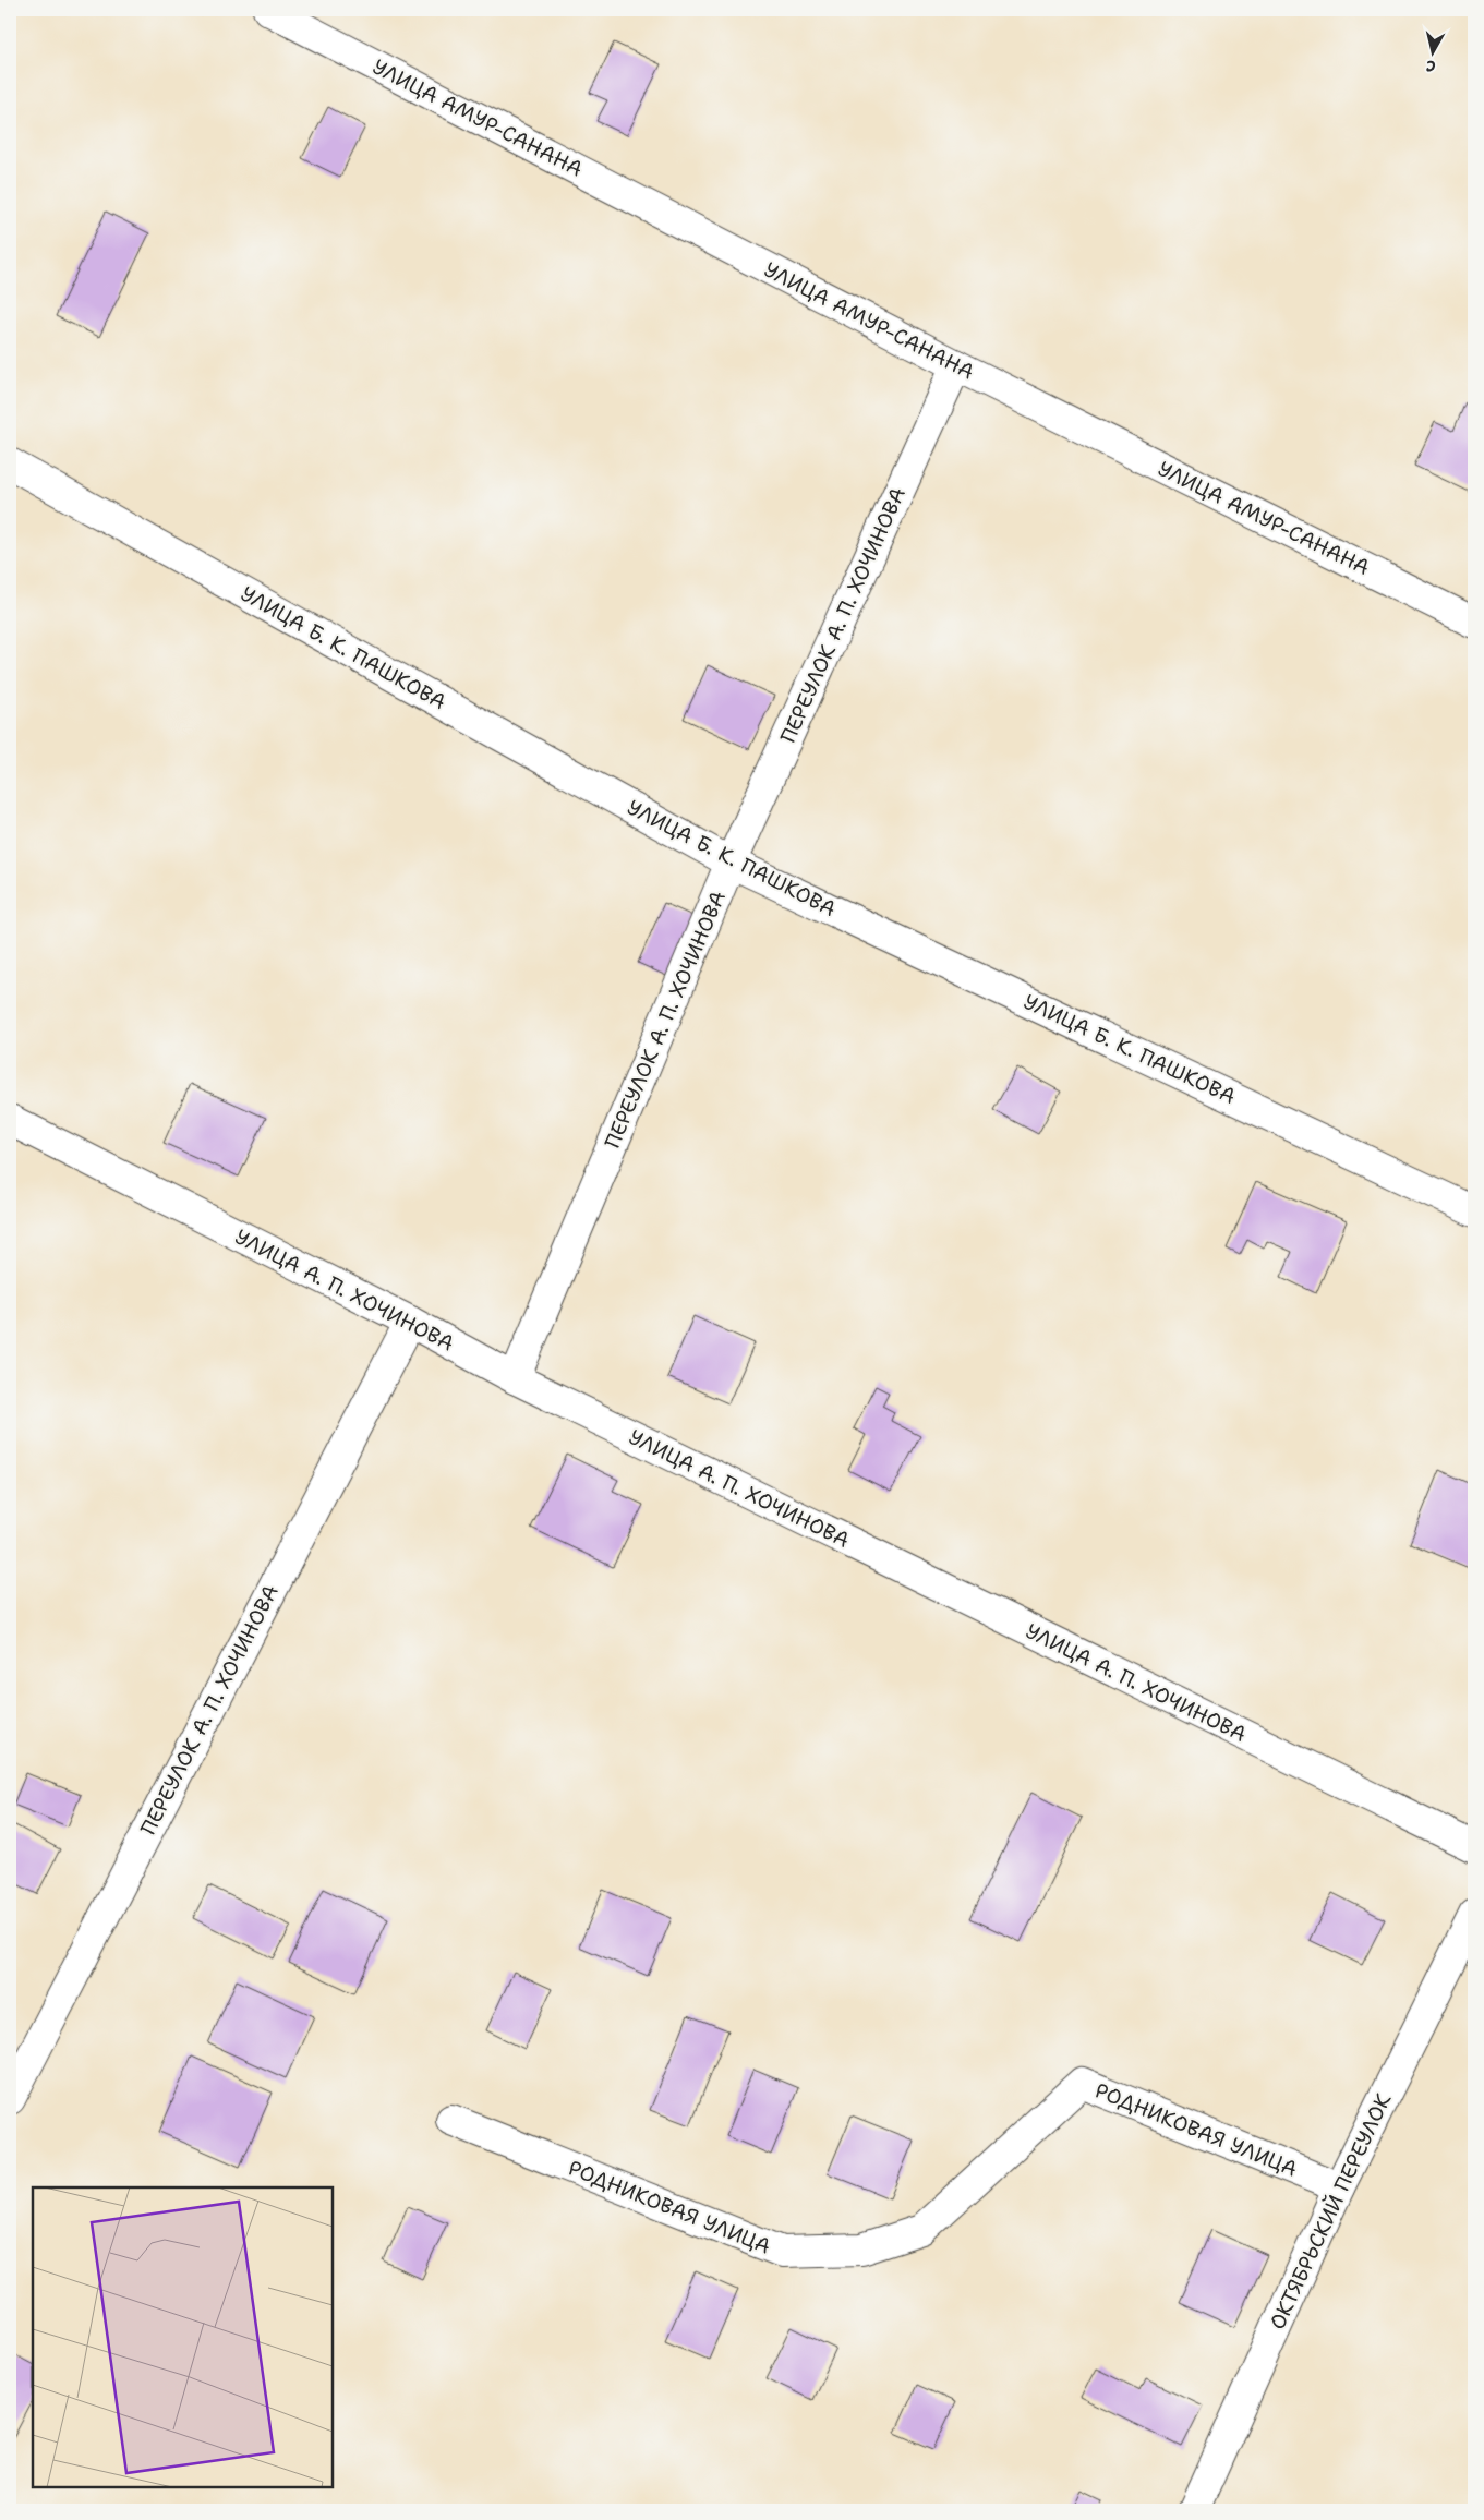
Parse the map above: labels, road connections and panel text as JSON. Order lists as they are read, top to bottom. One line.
{"streets":{"street":["УЛИЦА АМУР-САНАНА","ПЕРЕУЛОК А. П. ХОЧИНОВА","УЛИЦА Б. К. ПАШКОВА","УЛИЦА А. П. ХОЧИНОВА","РОДНИКОВАЯ УЛИЦА","ОКТЯБРЬСКИЙ ПЕРЕУЛОК"]},"crossings":[["УЛИЦА АМУР-САНАНА","ПЕРЕУЛОК А. П. ХОЧИНОВА"],["ПЕРЕУЛОК А. П. ХОЧИНОВА","УЛИЦА Б. К. ПАШКОВА"],["ПЕРЕУЛОК А. П. ХОЧИНОВА","УЛИЦА А. П. ХОЧИНОВА"],["РОДНИКОВАЯ УЛИЦА","ОКТЯБРЬСКИЙ ПЕРЕУЛОК"]],"north":"bottom"}
